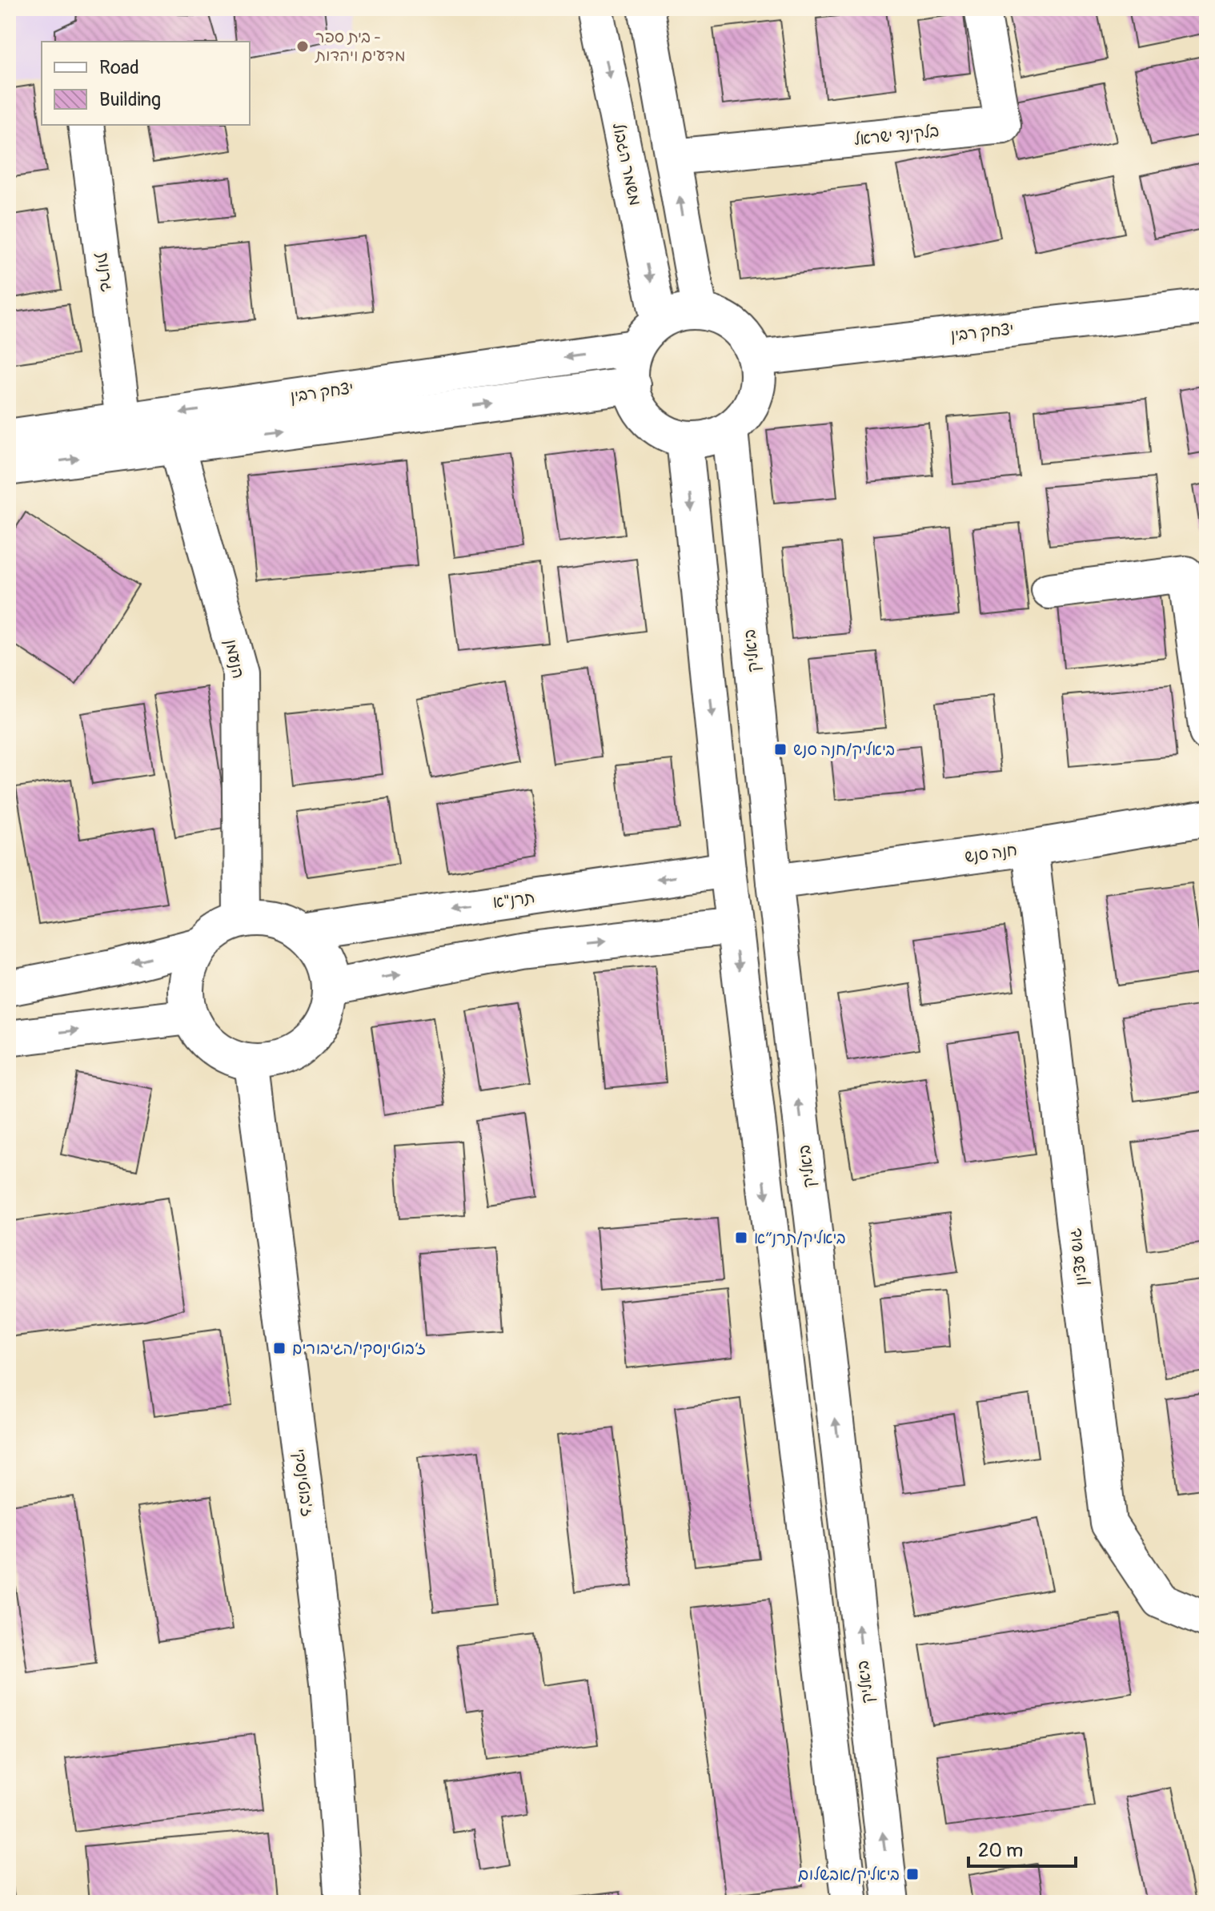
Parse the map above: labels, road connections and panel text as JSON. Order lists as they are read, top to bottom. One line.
{"streets":{"street":["בלקינד ישראל","משמר הגבול","גרנות","יצחק רבין","ביאליק","הנעמן","חנה סנש","תרנ\"א","גוש עציון","ז'בוטינסקי"]},"crossings":[["משמר הגבול","יצחק רבין"],["משמר הגבול","ביאליק"],["גרנות","יצחק רבין"],["יצחק רבין","ביאליק"],["יצחק רבין","הנעמן"],["ביאליק","חנה סנש"],["הנעמן","תרנ\"א"],["הנעמן","ז'בוטינסקי"],["חנה סנש","גוש עציון"],["תרנ\"א","ז'בוטינסקי"]],"places":{"other":["בית ספר - מדעים ויהדות"],"transit":["ביאליק/חנה סנש","ביאליק/תרנ״א","ז׳בוטינסקי/הגיבורים","ביאליק/אבשלום"]},"legend":["Road","Building"],"scale_bar":"20 m"}
